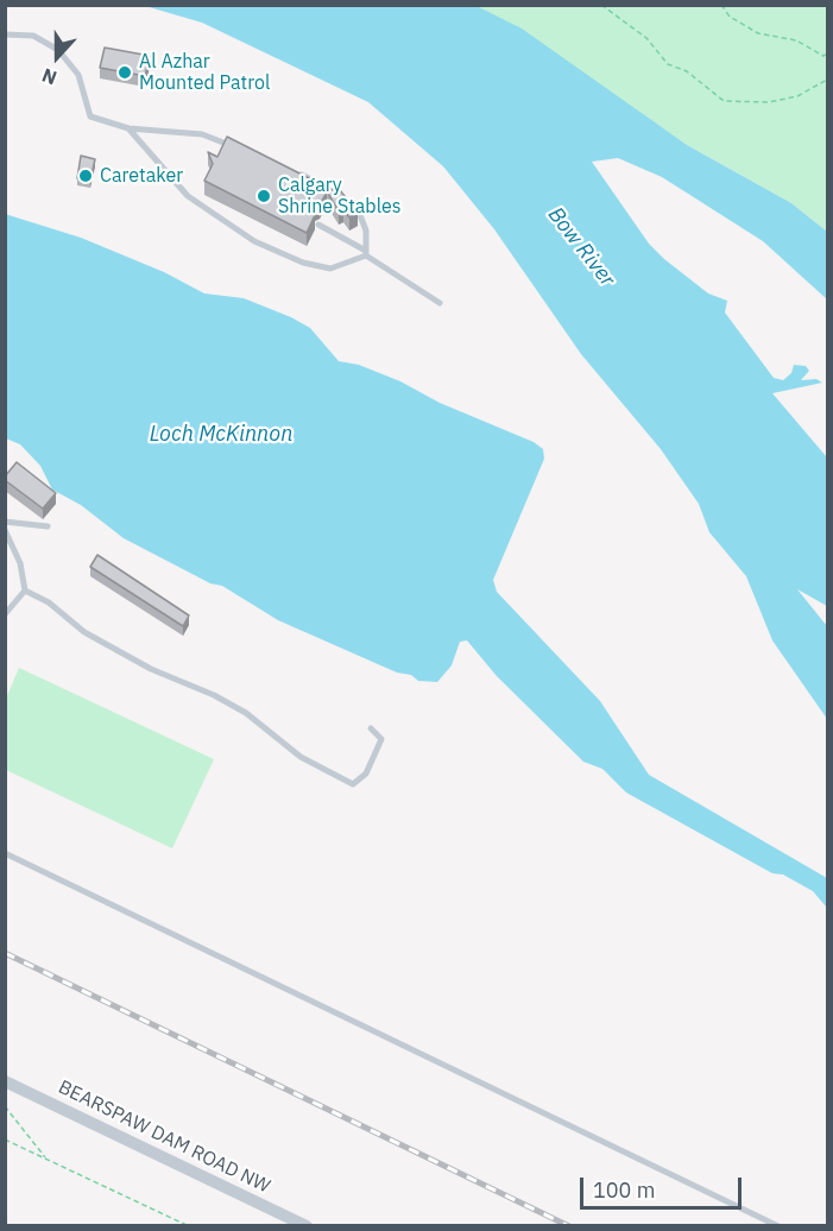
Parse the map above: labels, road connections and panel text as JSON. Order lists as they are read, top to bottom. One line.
{"streets":{"street":["BEARSPAW DAM ROAD NW"]},"water":["Bow River","Loch McKinnon"],"places":["Al Azhar Mounted Patrol","Caretaker","Calgary Shrine Stables"],"scale_bar":"100 m","north":"bottom"}
